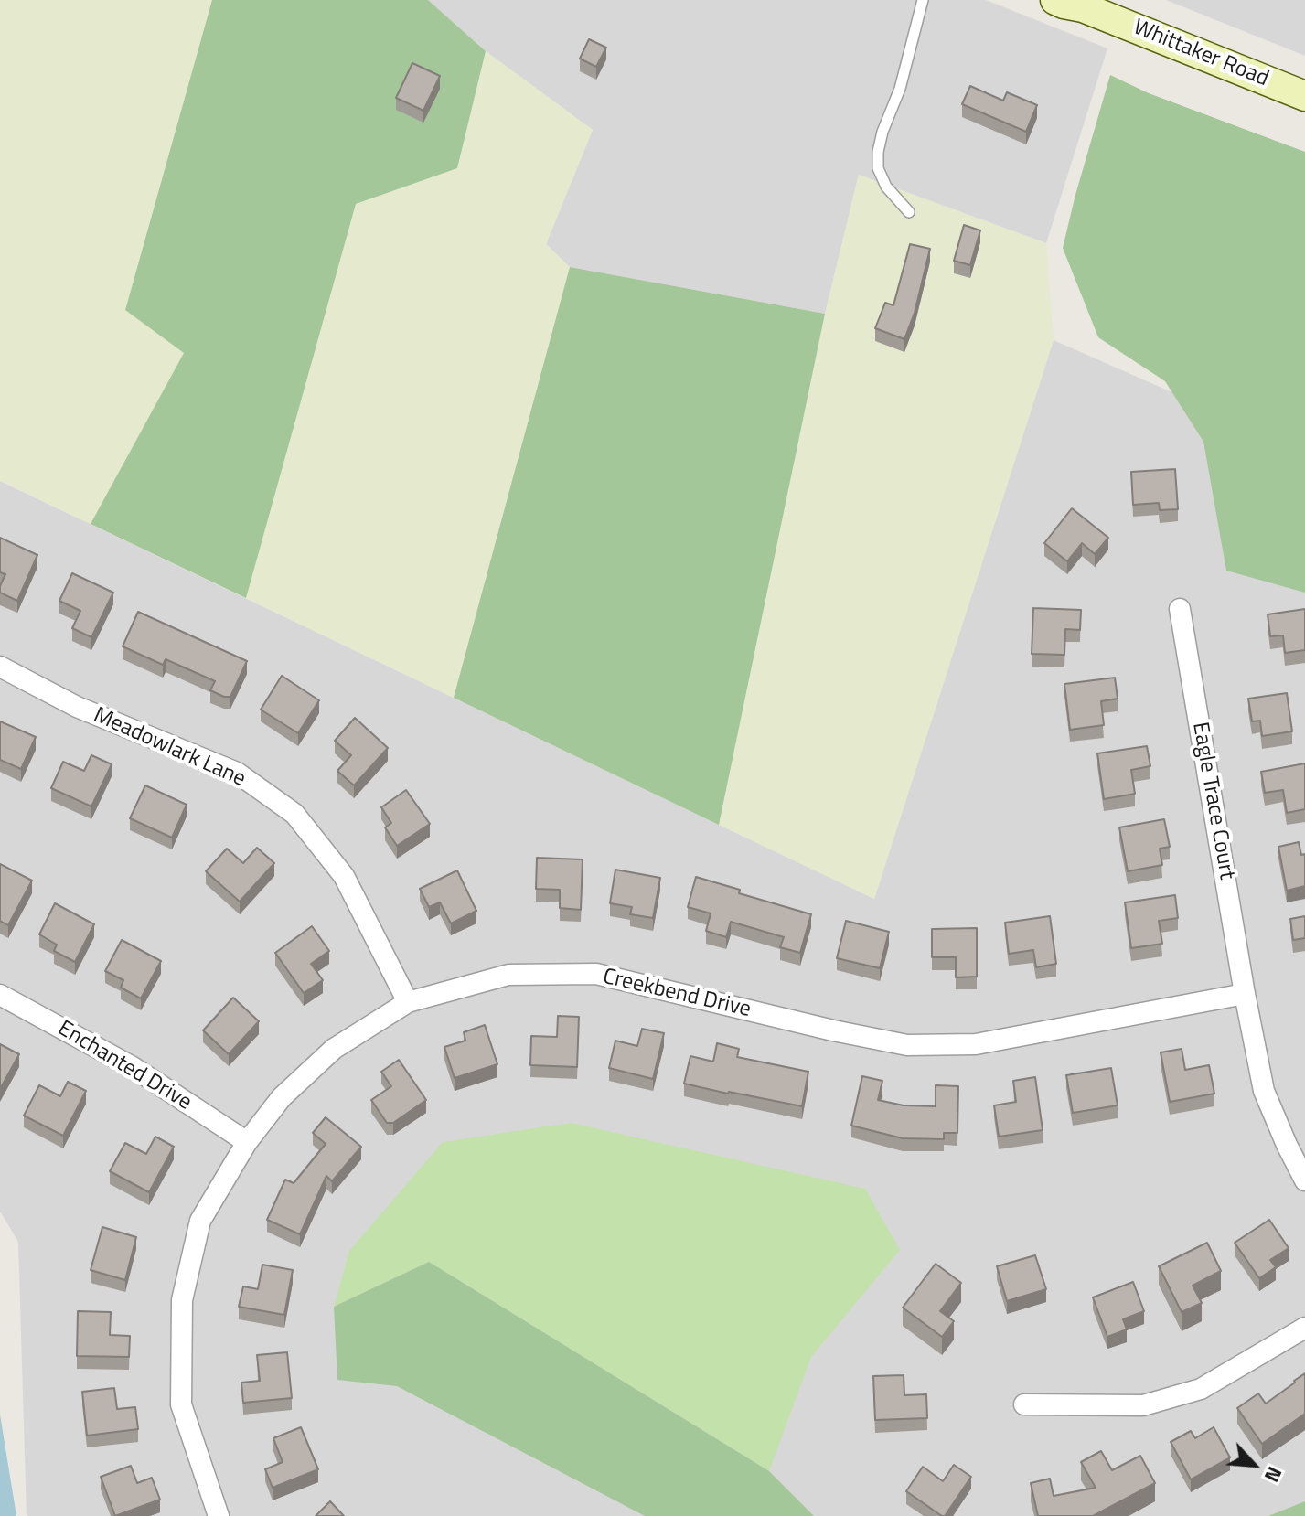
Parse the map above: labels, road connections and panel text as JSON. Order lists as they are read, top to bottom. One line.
{"streets":{"main road":["Whittaker Road"],"street":["Meadowlark Lane","Eagle Trace Court","Creekbend Drive","Enchanted Drive"]},"crossings":[["Meadowlark Lane","Creekbend Drive"],["Eagle Trace Court","Creekbend Drive"],["Creekbend Drive","Enchanted Drive"]],"north":"bottom right"}
